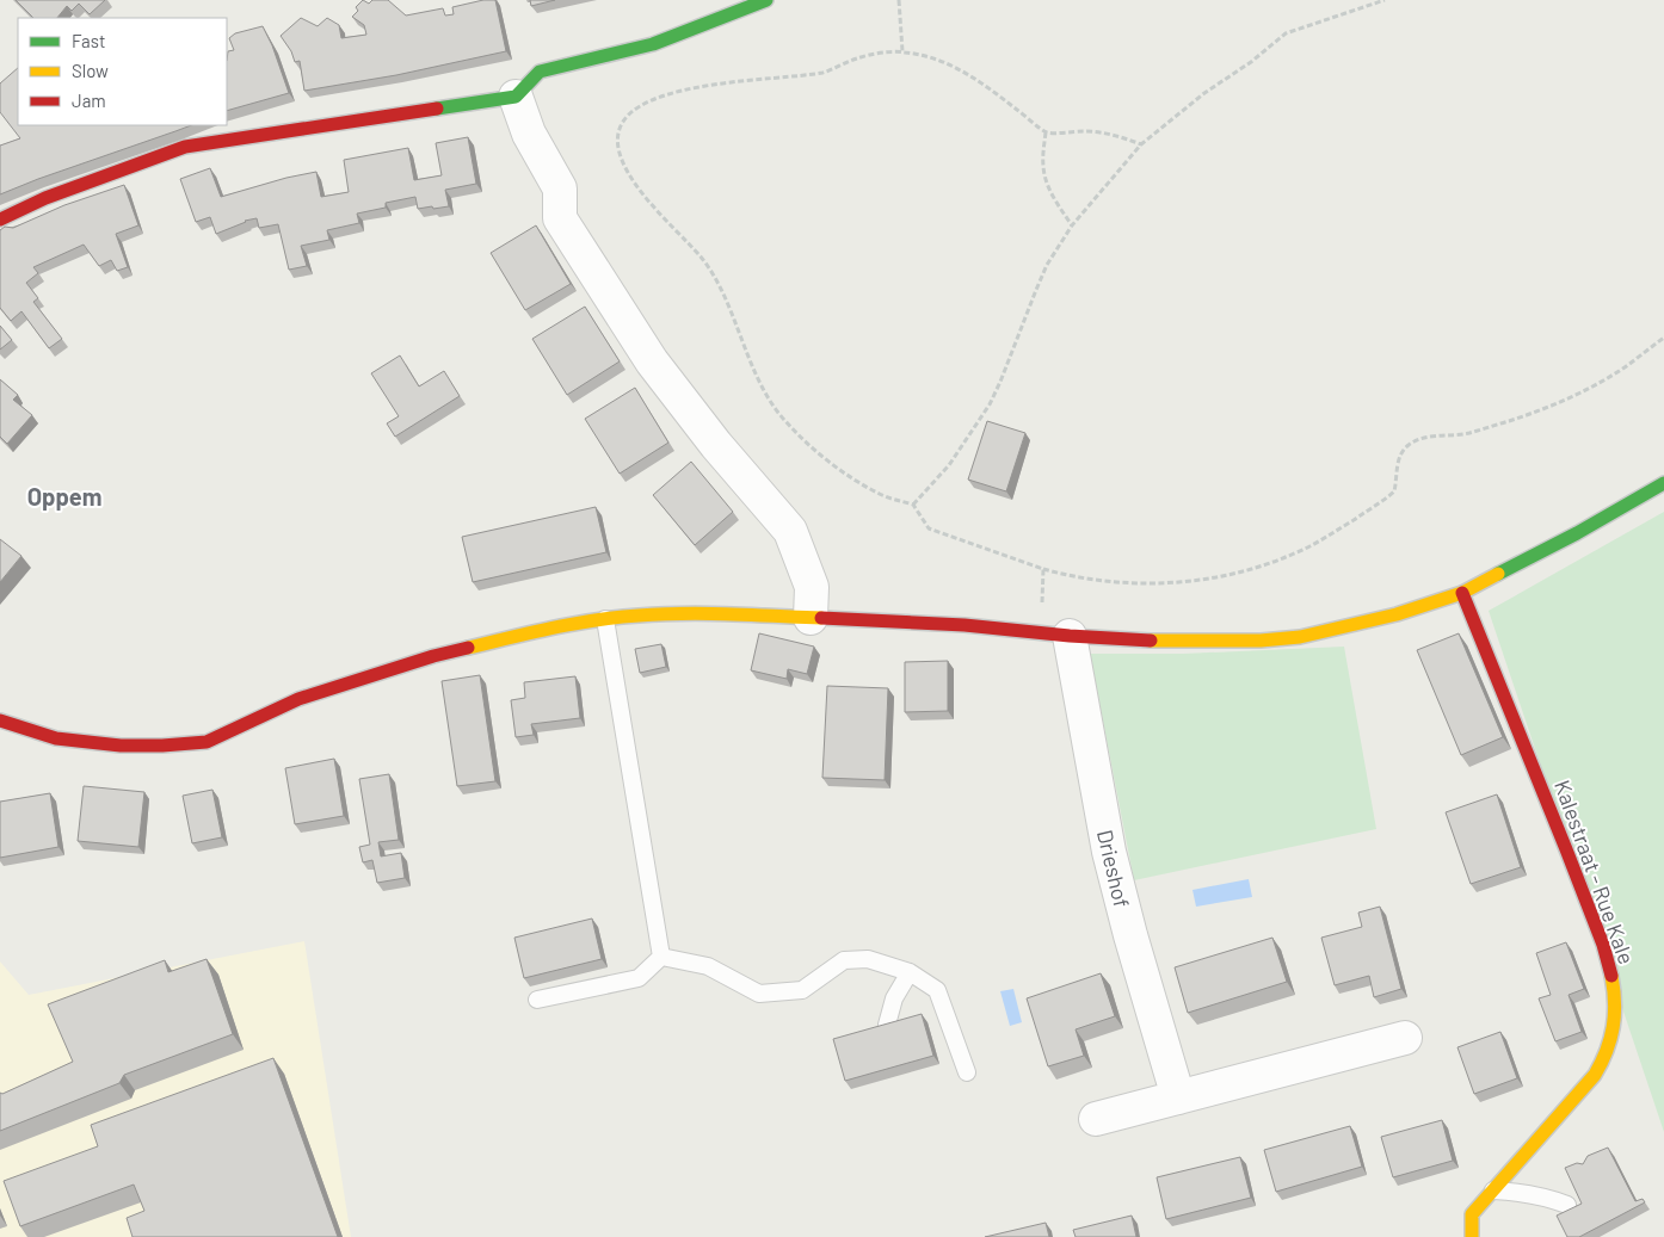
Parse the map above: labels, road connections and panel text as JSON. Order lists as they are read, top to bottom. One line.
{"streets":{"street":["Drieshof","Kalestraat - Rue Kale"]},"districts":["Oppem"],"legend":["Fast","Slow","Jam"]}
